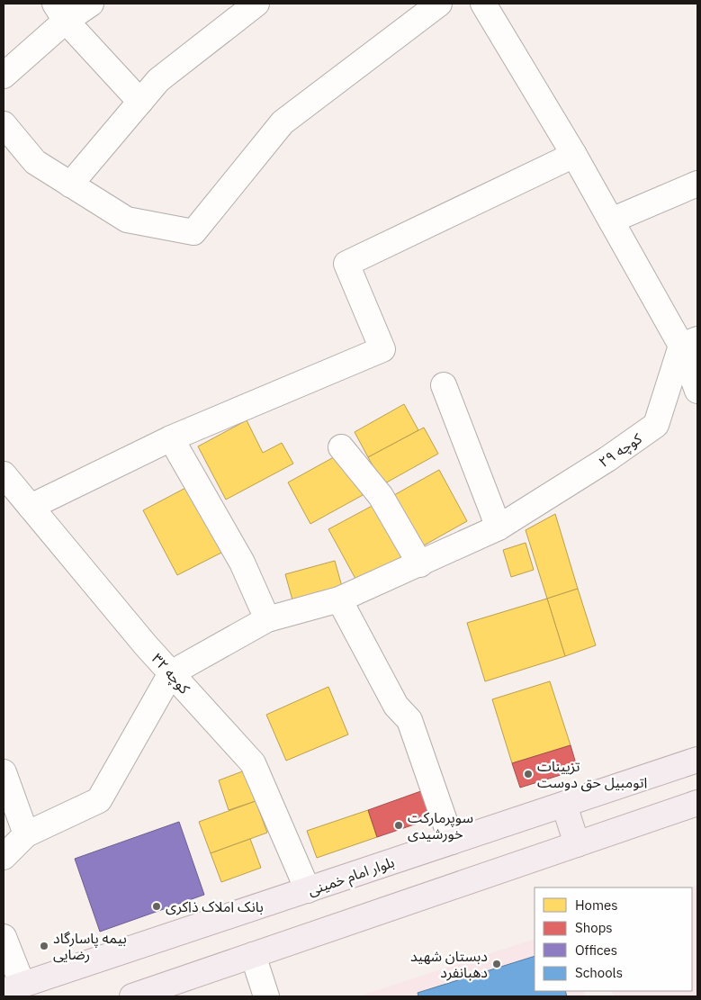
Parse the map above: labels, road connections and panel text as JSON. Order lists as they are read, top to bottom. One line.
{"streets":{"main road":["بلوار امام خمینی"],"street":["کوچه ۲۹","کوچه ۳۲"]},"crossings":[["کوچه ۲۹","کوچه ۳۲"],["کوچه ۳۲","بلوار امام خمینی"]],"places":["تزیینات اتومبیل حق دوست","سوپرمارکت خورشیدی","بانک املاک ذاکری","بیمه پاسارگاد رضایی","دبستان شهید دهبانفرد"],"legend":["Homes","Shops","Offices","Schools"]}
